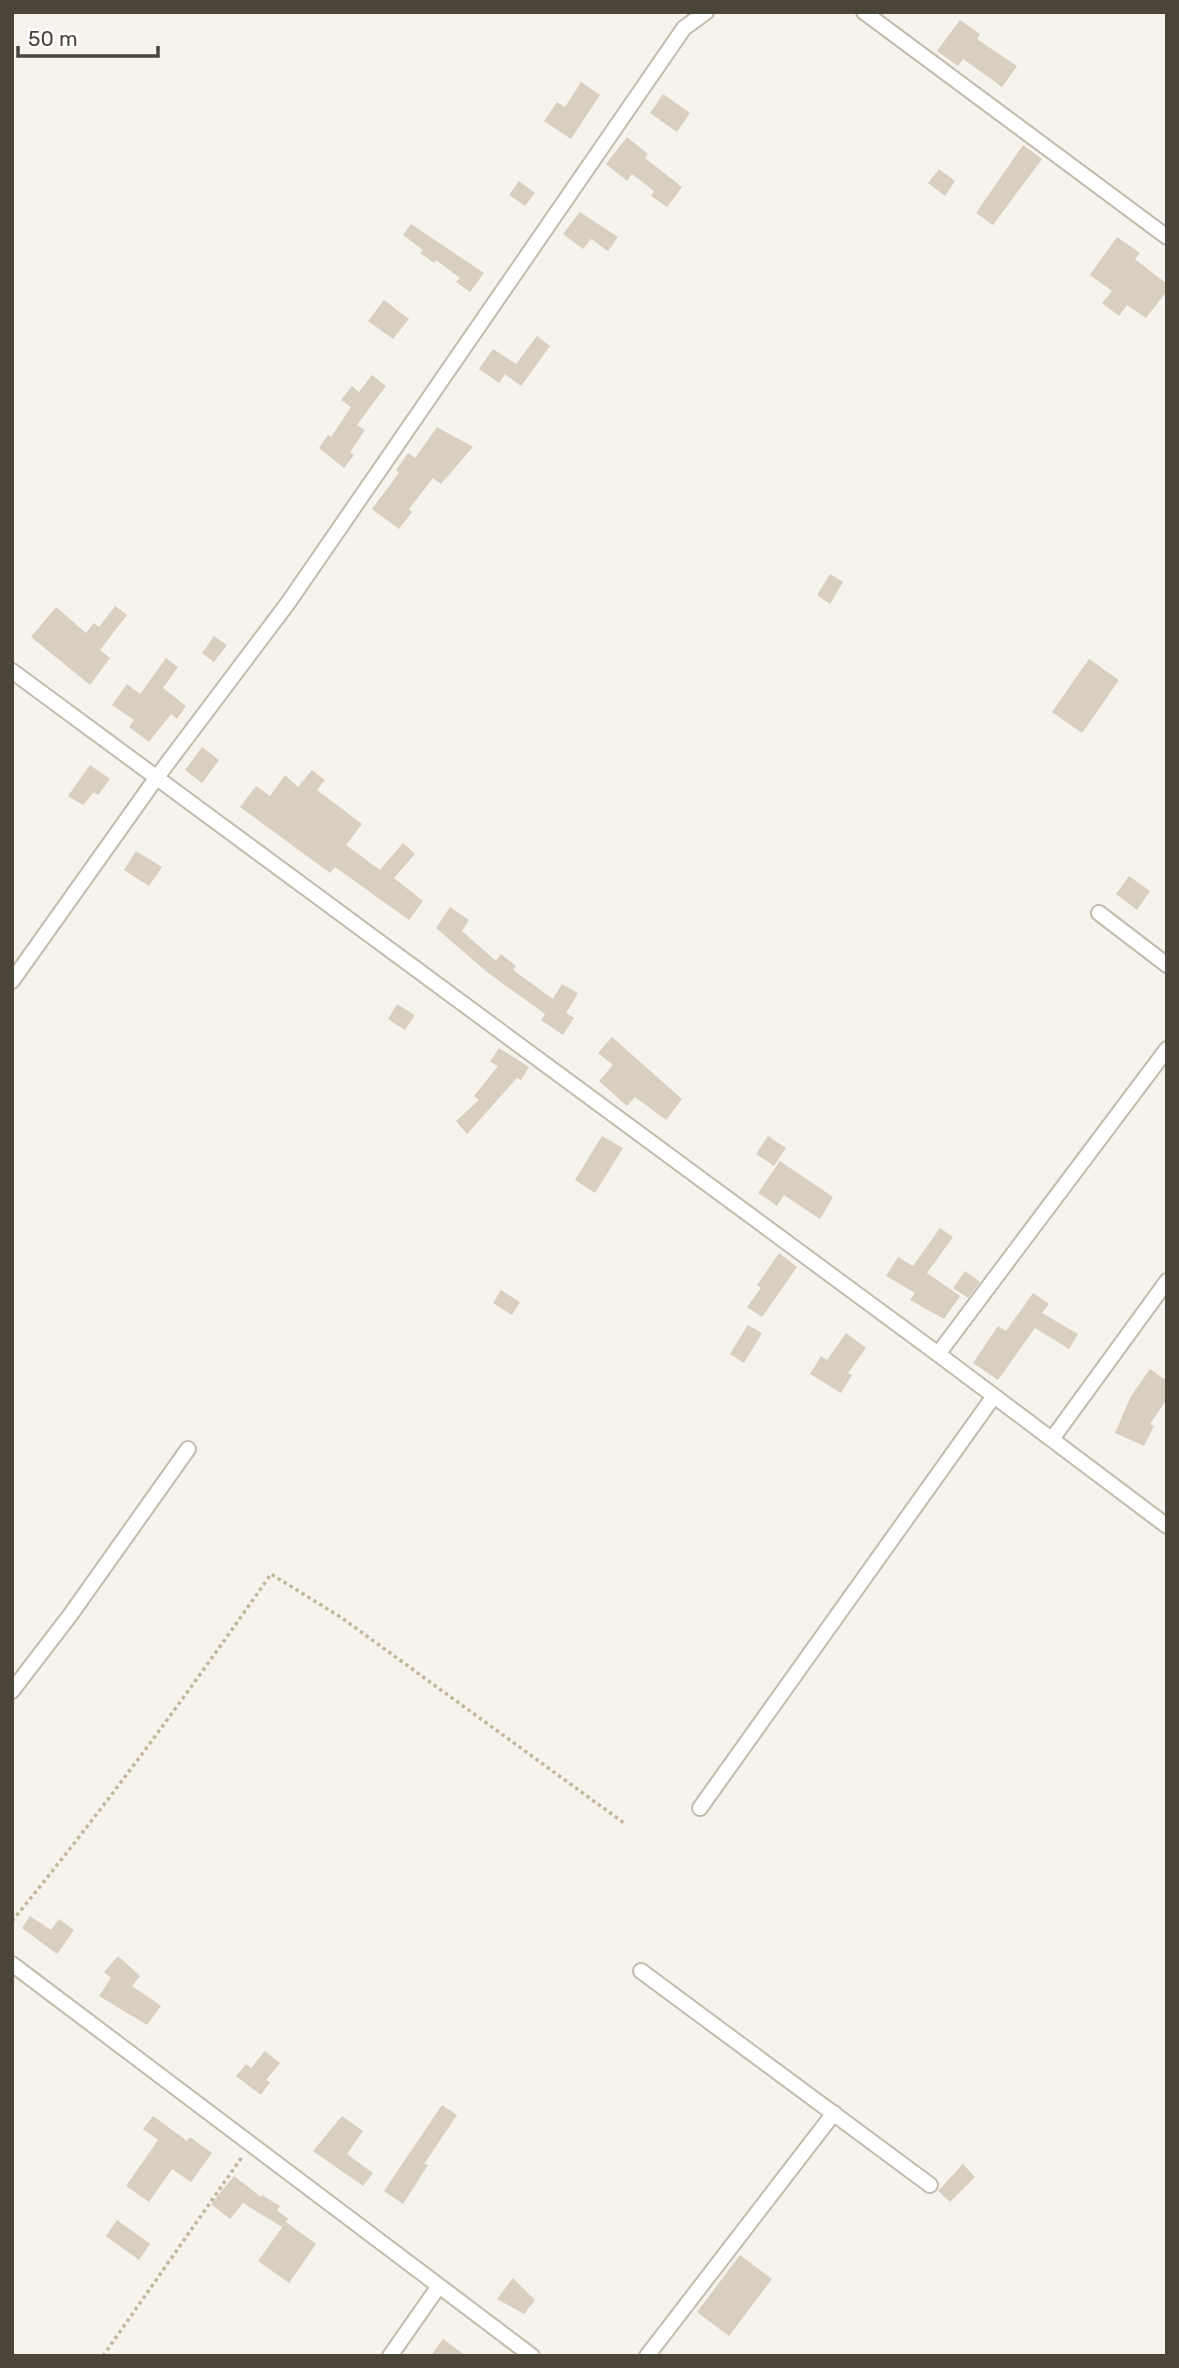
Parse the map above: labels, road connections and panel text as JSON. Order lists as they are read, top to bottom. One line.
{"scale_bar":"50 m"}
